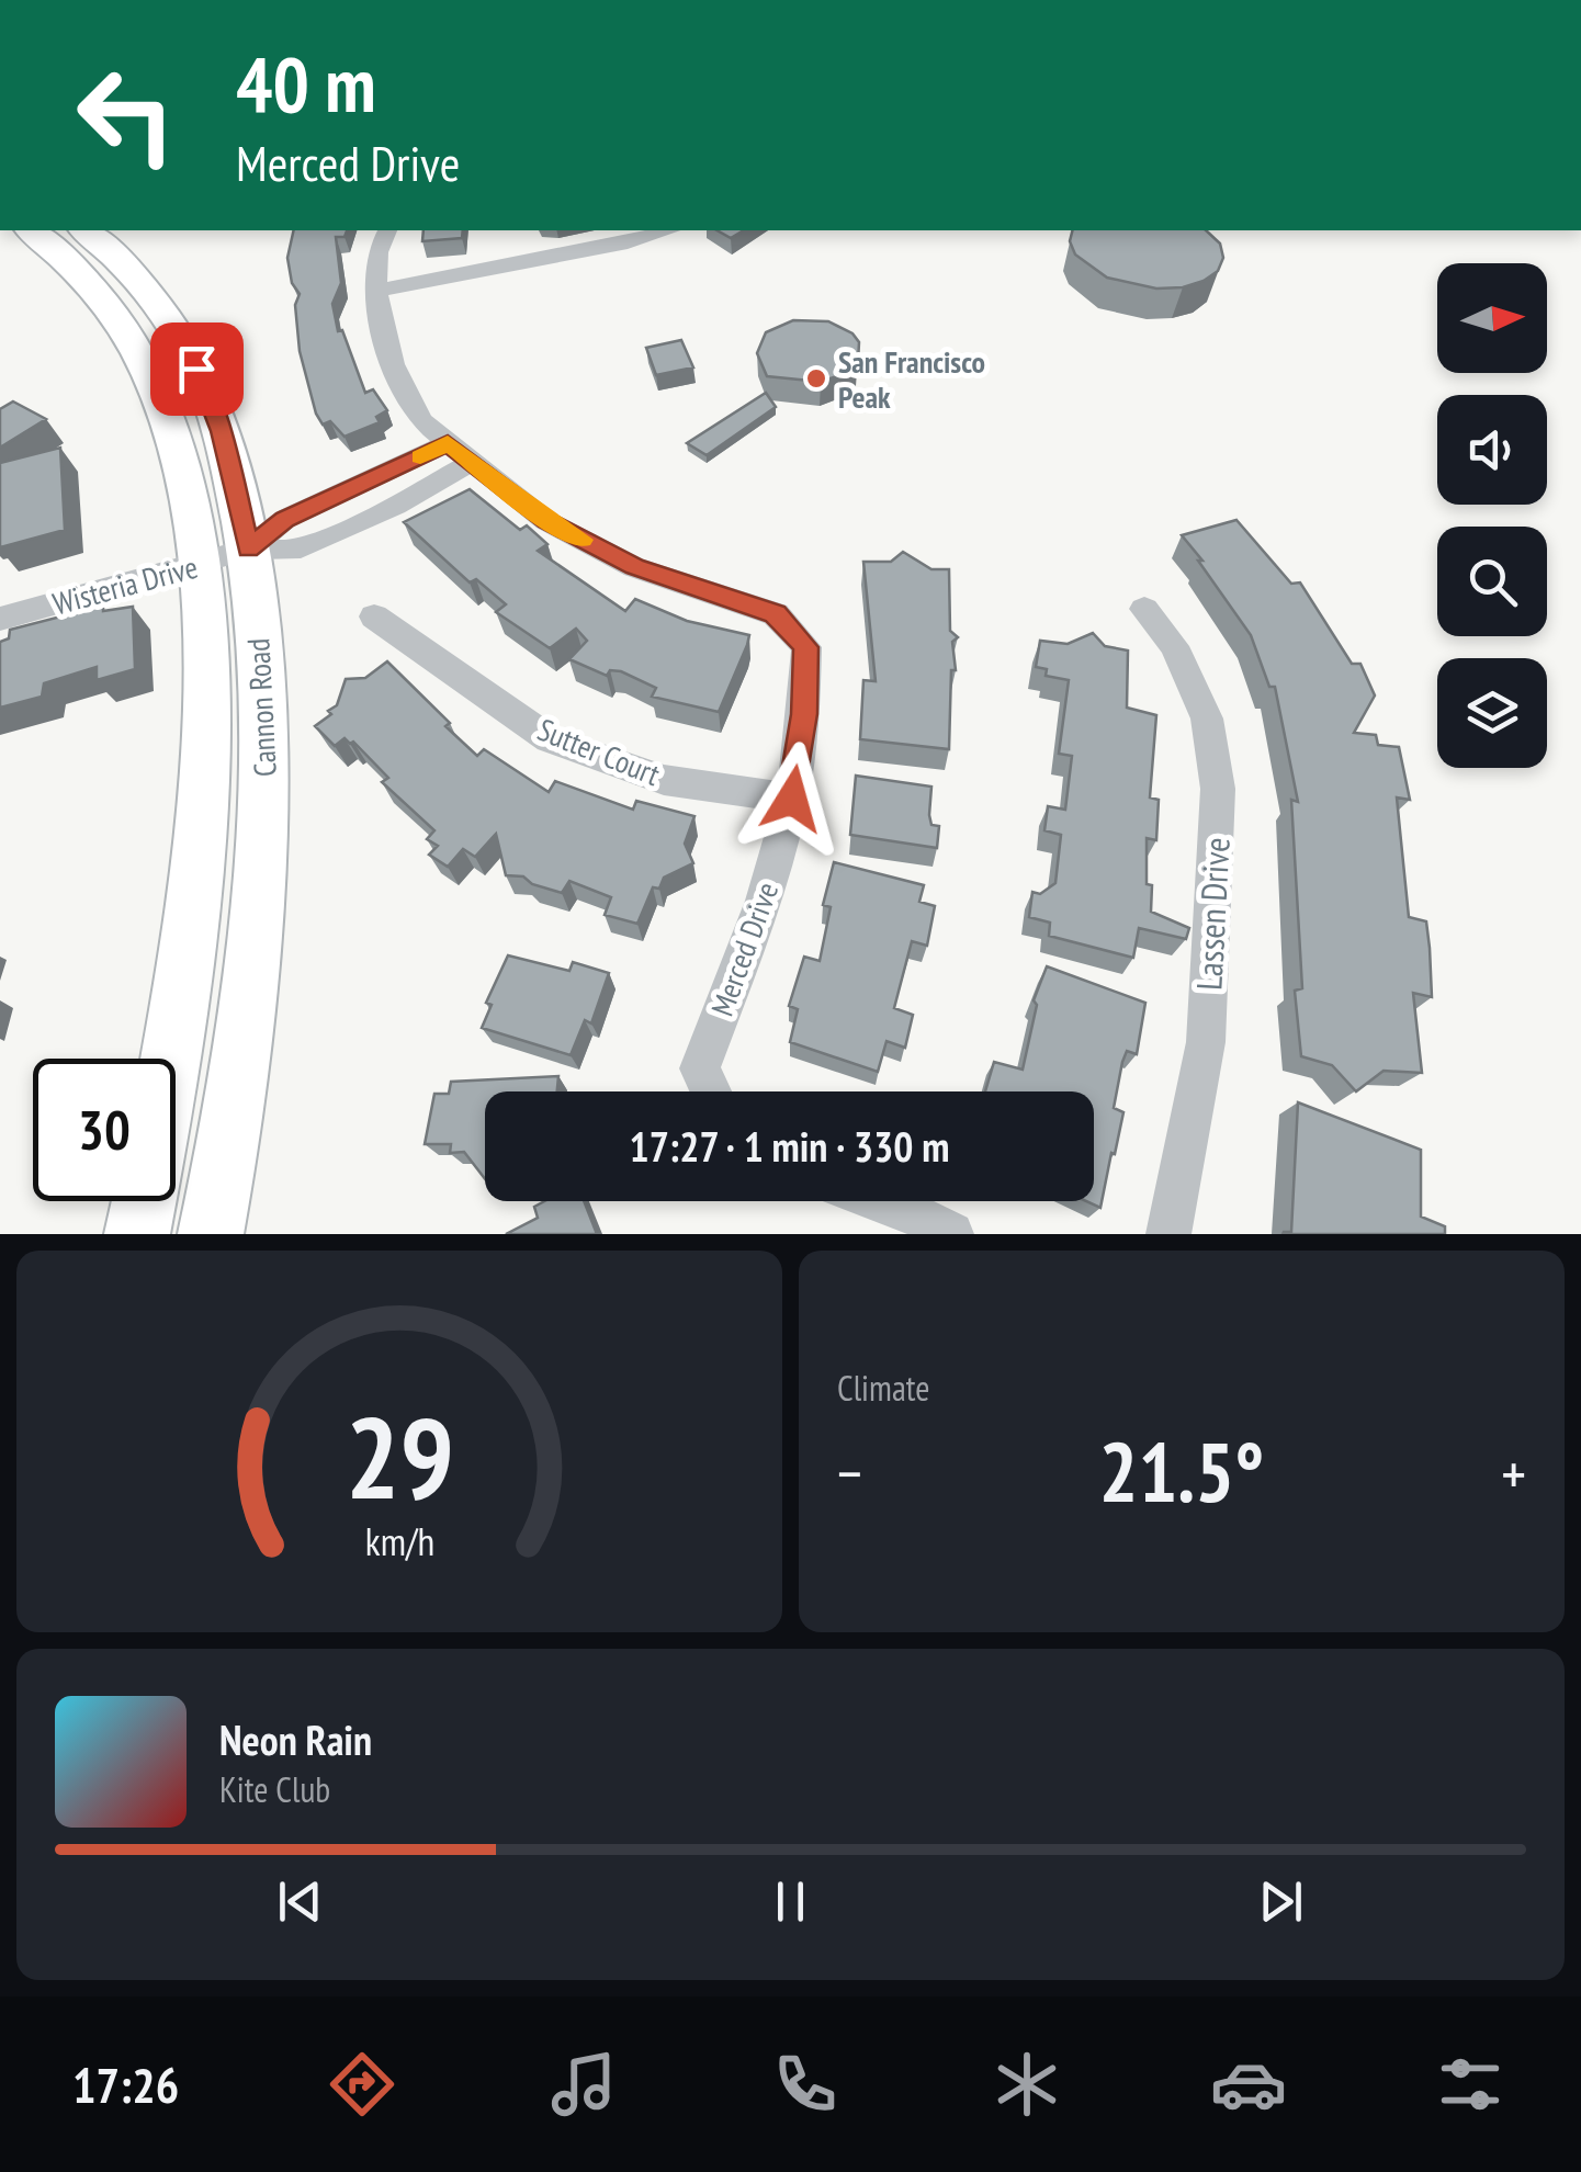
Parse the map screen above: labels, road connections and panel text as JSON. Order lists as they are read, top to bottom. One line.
{"streets":{"main road":["Cannon Road"],"street":["Wisteria Drive","Sutter Court","Lassen Drive","Merced Drive"]},"crossings":[["Wisteria Drive","Cannon Road"],["Wisteria Drive","Merced Drive"],["Sutter Court","Merced Drive"]],"places":["San Francisco Peak"],"north":"right","page":{"turn":["40 m","Merced Drive"],"limit":"30","trip":"17:27 · 1 min · 330 m","tile":"Climate","heat":["−","21.5°","+"],"song":["Neon Rain","Kite Club"],"tabs":"17:26","gauge":["29","km/h"]}}
